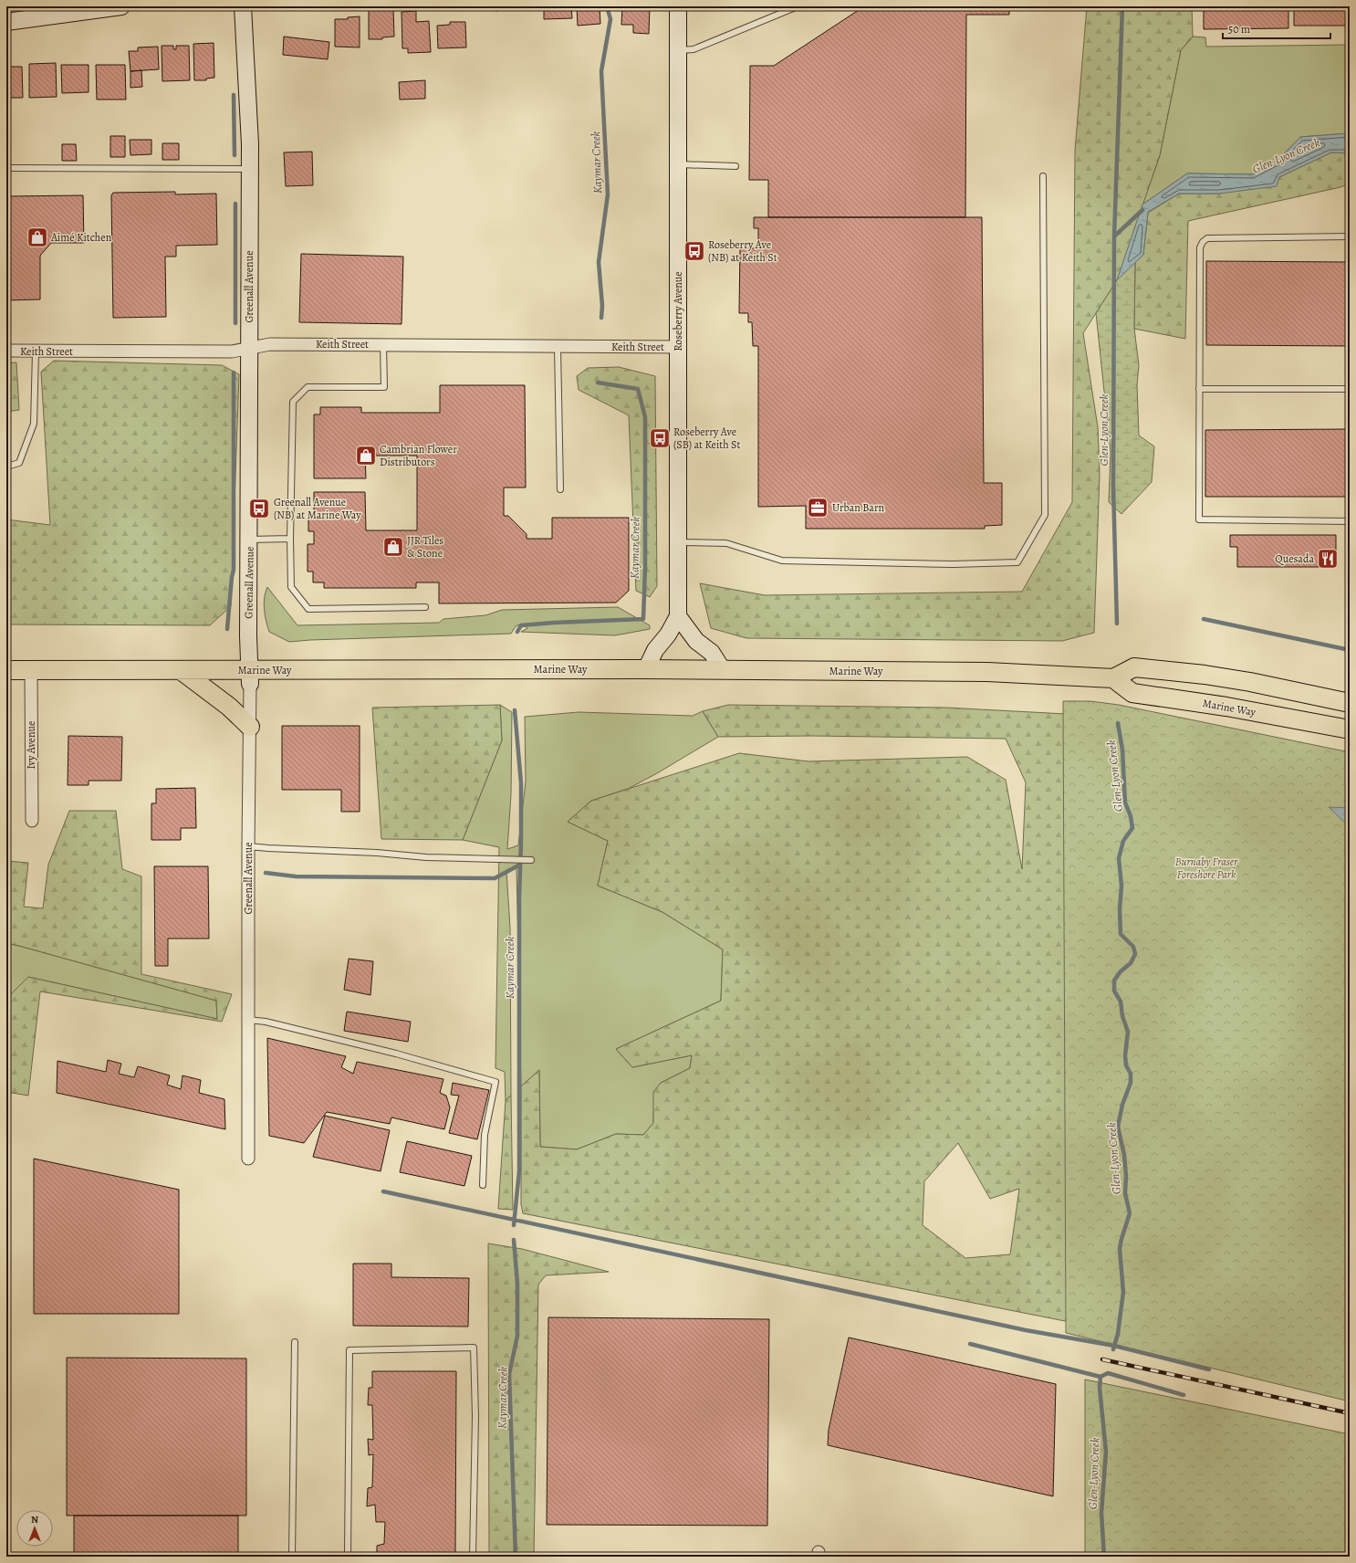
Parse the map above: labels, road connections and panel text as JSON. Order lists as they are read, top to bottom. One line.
{"streets":{"main road":["Marine Way"],"street":["Greenall Avenue","Roseberry Avenue","Keith Street","Ivy Avenue"]},"crossings":[["Greenall Avenue","Keith Street"],["Greenall Avenue","Marine Way"],["Roseberry Avenue","Keith Street"],["Roseberry Avenue","Marine Way"],["Marine Way","Ivy Avenue"]],"water":["Glen-Lyon Creek","Kaymar Creek"],"parks":["Burnaby Fraser Foreshore Park"],"places":{"shop":["Aimé Kitchen","Cambrian Flower Distributors","JJR Tiles & Stone"],"bus stop":["Roseberry Ave (NB) at Keith St","Roseberry Ave (SB) at Keith St","Greenall Avenue (NB) at Marine Way"],"office":["Urban Barn"],"restaurant":["Quesada"]},"scale_bar":"50 m","north":"top"}
